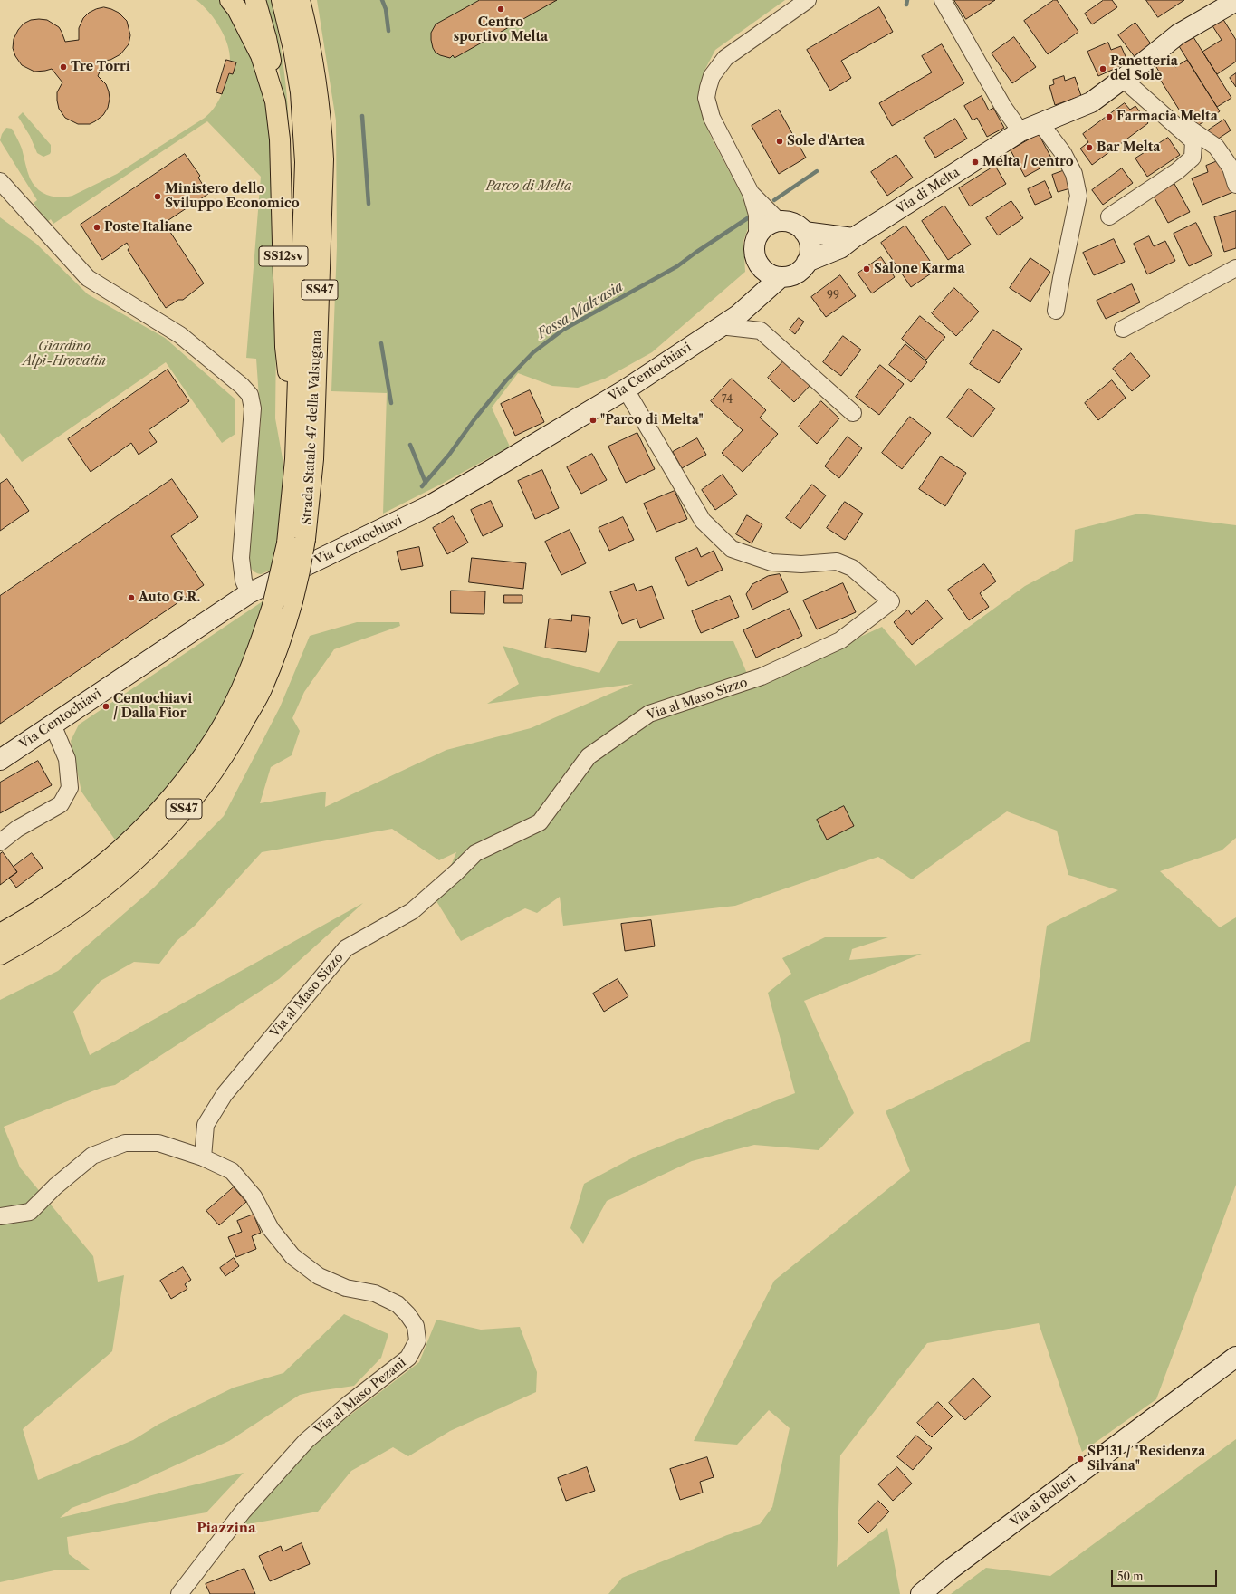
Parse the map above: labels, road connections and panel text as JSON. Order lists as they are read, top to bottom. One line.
{"streets":{"highway":["SS12sv","SS47","Strada Statale 47 della Valsugana"],"street":["Via di Melta","Via Centochiavi","Via al Maso Sizzo","Via al Maso Pezani","Via ai Bolleri"]},"crossings":[["Via di Melta","Via Centochiavi"],["SS12sv","Strada Statale 47 della Valsugana"],["Via Centochiavi","Via al Maso Sizzo"],["Via al Maso Sizzo","Via al Maso Pezani"]],"districts":["Piazzina"],"water":["Fossa Malvasia"],"parks":["Parco di Melta","Giardino Alpi-Hrovatin"],"places":["Centro sportivo Melta","Tre Torri","Panetteria del Sole","Farmacia Melta","Sole d'Artea","Bar Melta","Melta / centro","Ministero dello Sviluppo Economico","Poste Italiane","Salone Karma","\"Parco di Melta\"","Auto G.R.","Centochiavi / Dalla Fior","SP131 / \"Residenza Silvana\""],"house_numbers":["99","74"],"scale_bar":"50 m"}
